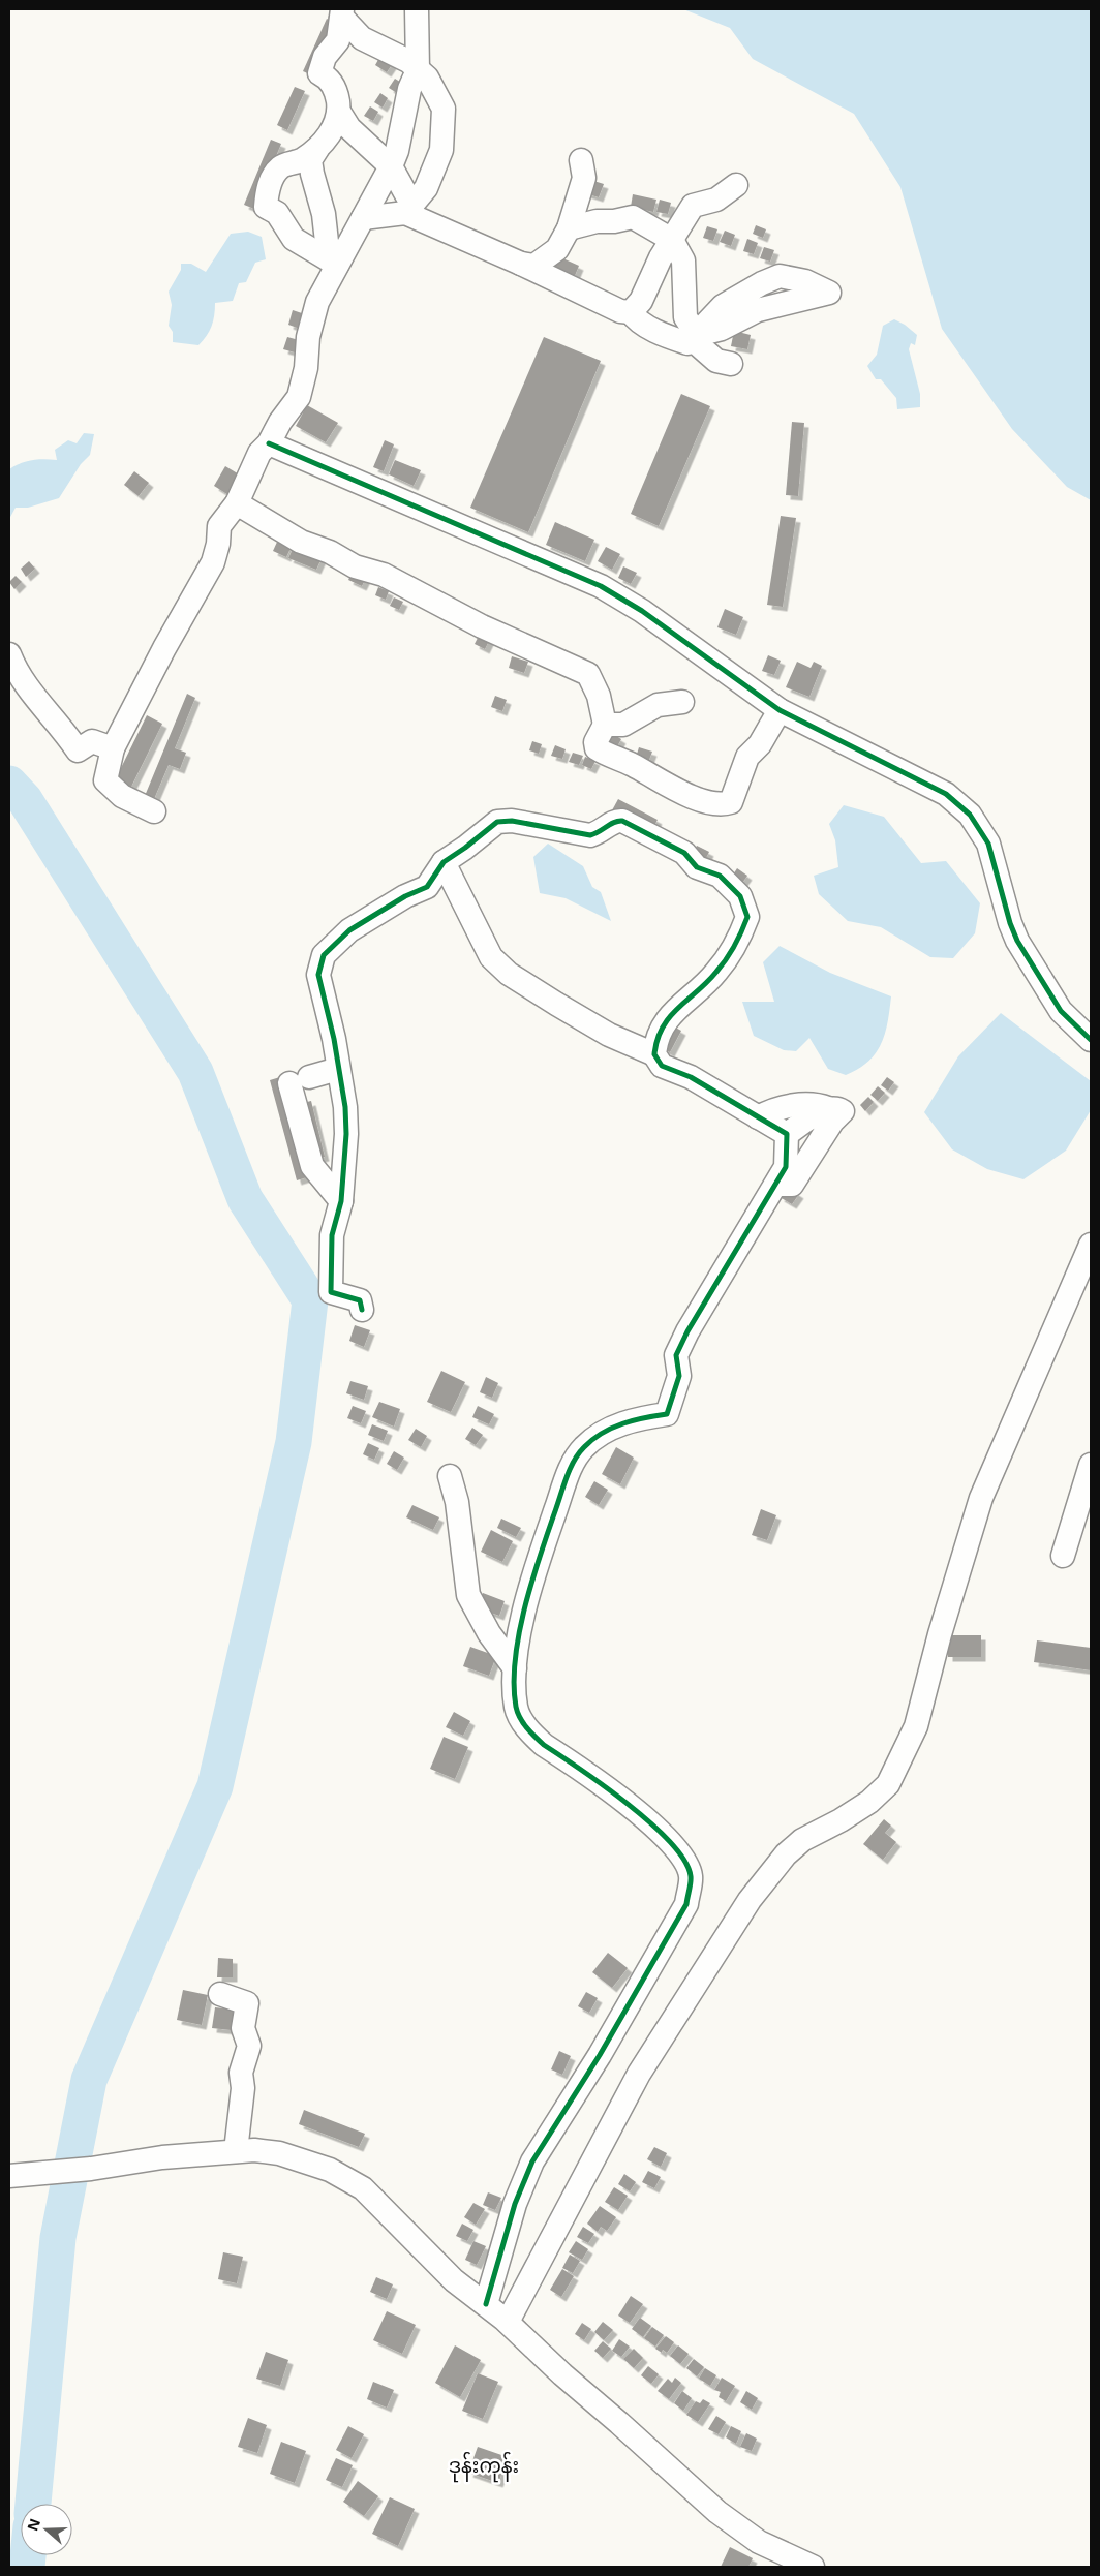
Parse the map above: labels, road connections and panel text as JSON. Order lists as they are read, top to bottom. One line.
{"districts":["ဒုန်းကုန်း"],"north":"left"}
